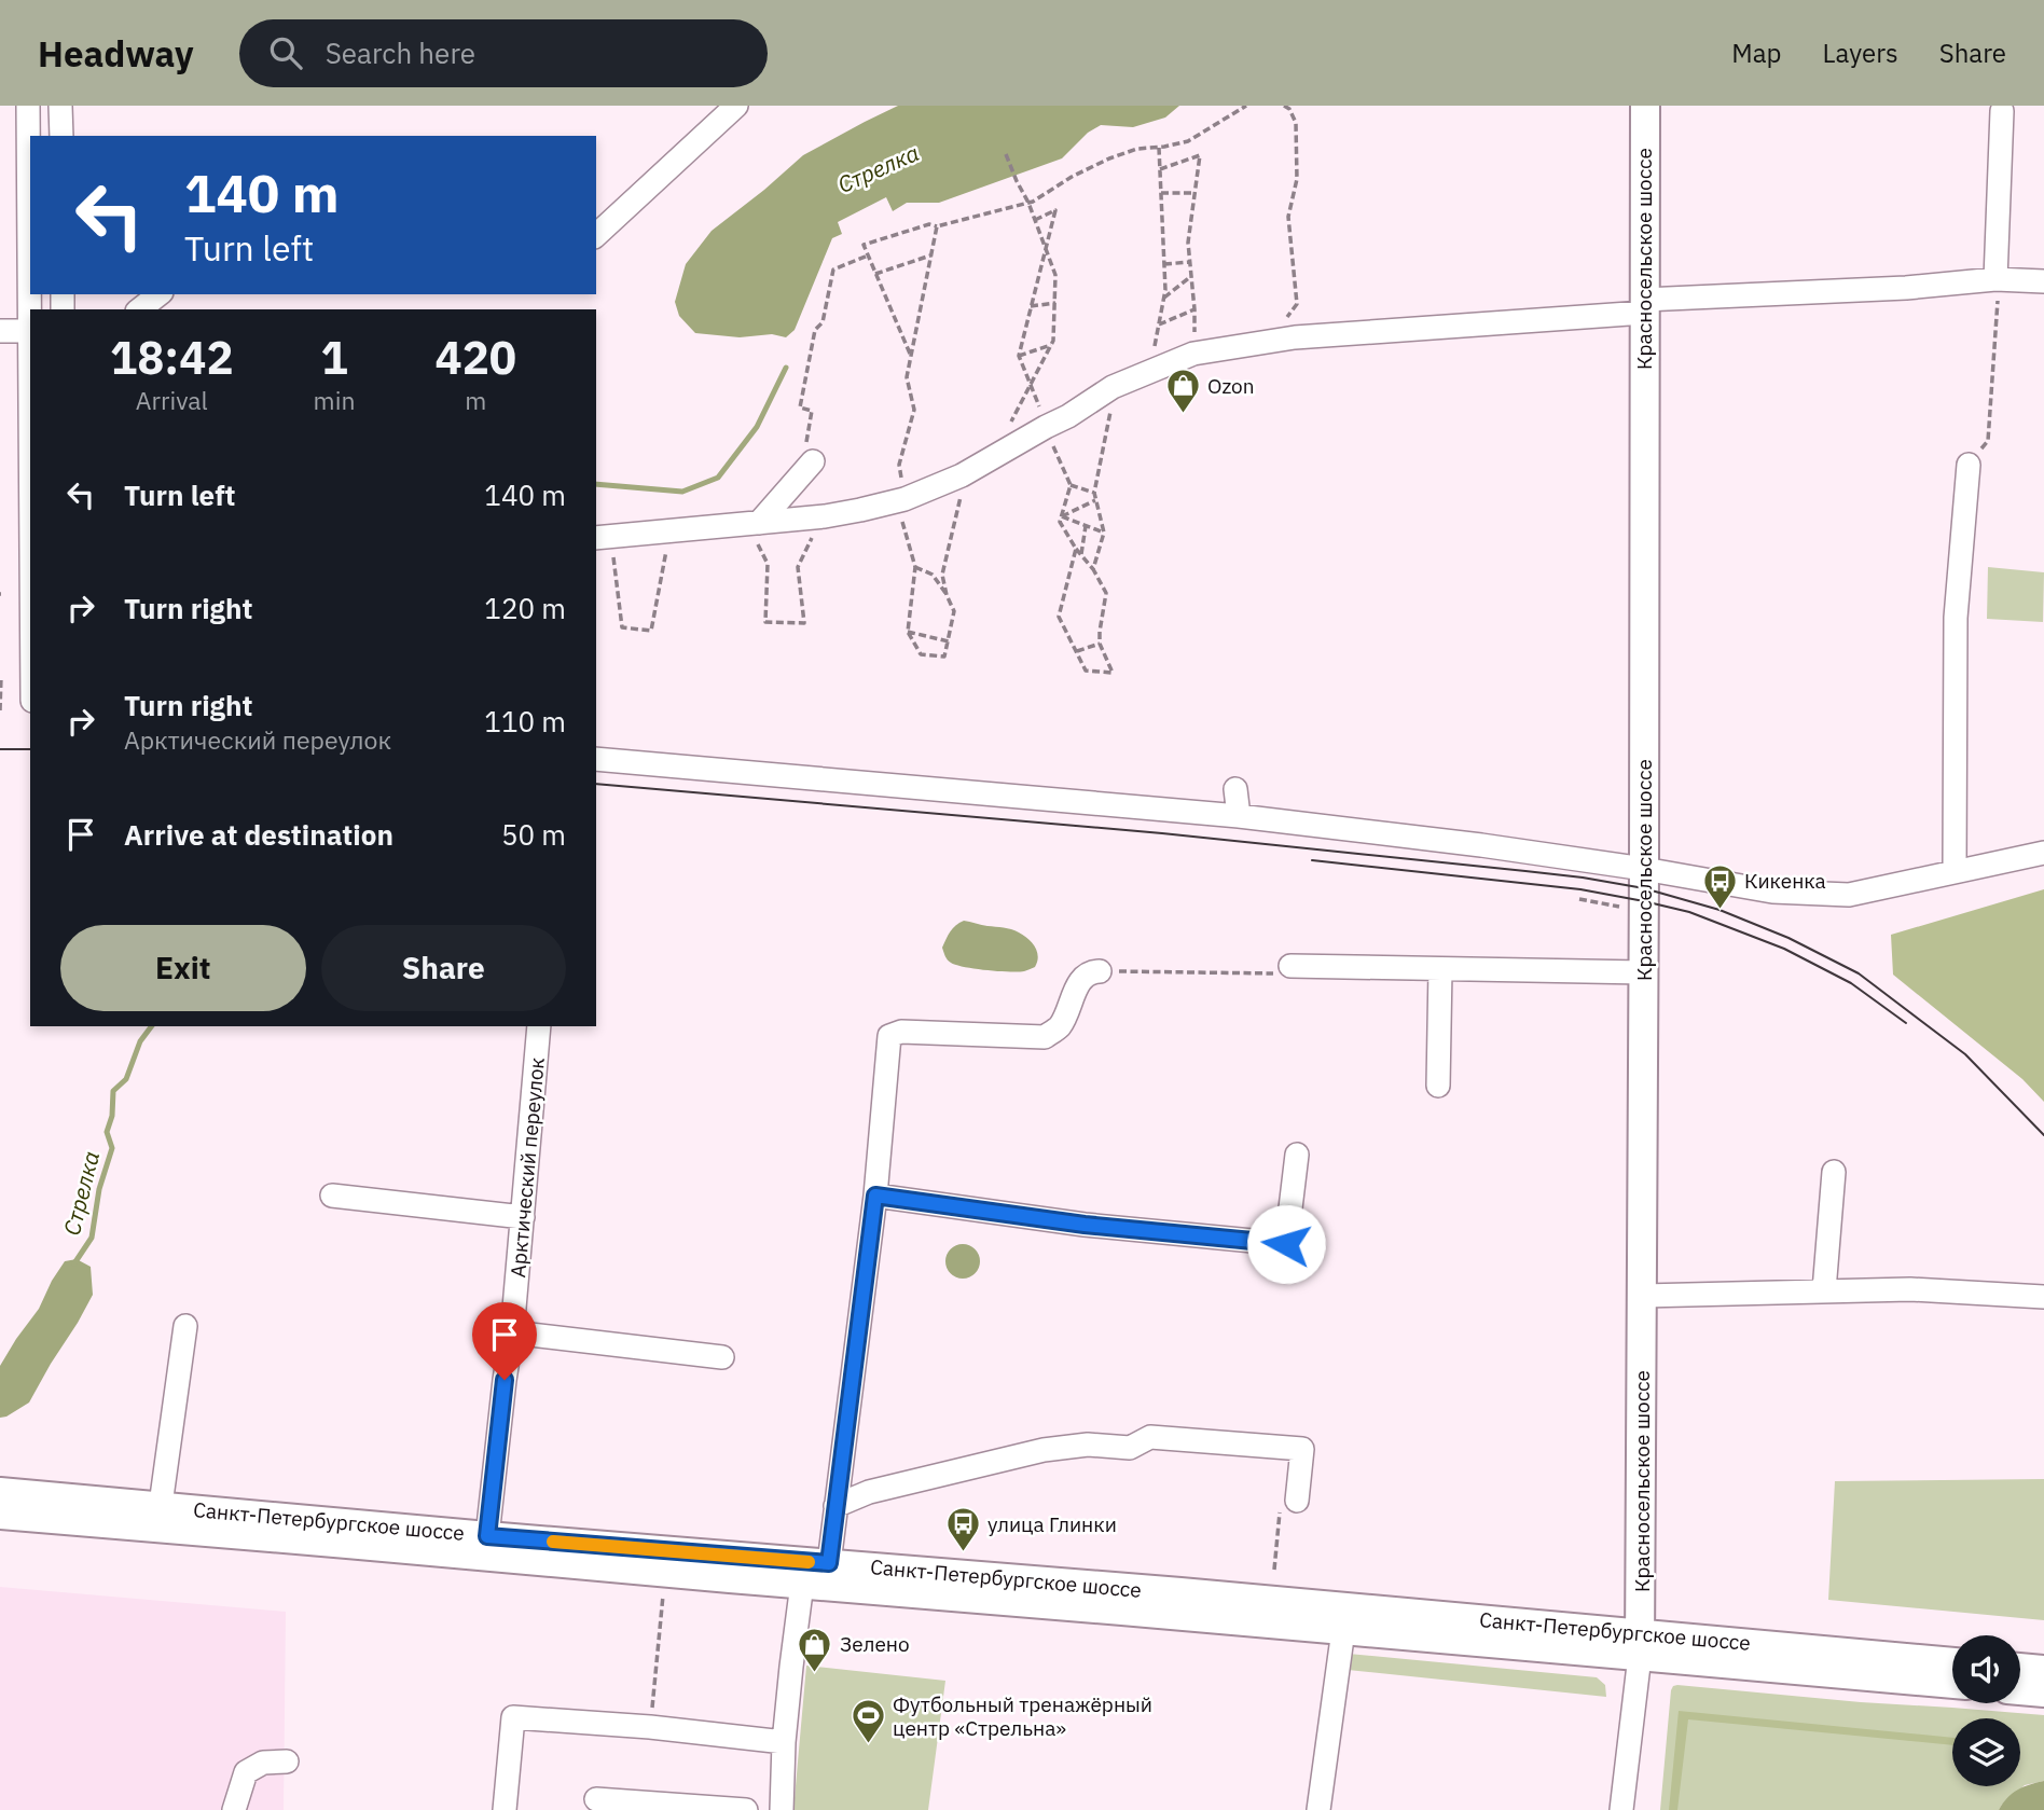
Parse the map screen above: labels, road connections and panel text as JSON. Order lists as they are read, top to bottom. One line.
{"streets":{"main road":["Красносельское шоссе","Санкт-Петербургское шоссе"],"street":["Арктический переулок"]},"crossings":[["Красносельское шоссе","Санкт-Петербургское шоссе"],["Арктический переулок","Санкт-Петербургское шоссе"]],"water":["Стрелка"],"places":{"shop":["Ozon","Зелено"],"bus stop":["Кикенка","улица Глинки"],"sports":["Футбольный тренажёрный центр «Стрельна»"]},"page":{"header":"Headway","search":"Search here","nav":["Map","Layers","Share"],"turn":["140 m","Turn left"],"eta":["18:42","Arrival","1","min","420","m"],"list":[{"name":"Turn left","value":"140 m"},{"name":"Turn right","value":"120 m"},{"name":"Turn right","note":"Арктический переулок","value":"110 m"},{"name":"Arrive at destination","value":"50 m"}],"buttons":["Exit","Share"]}}
